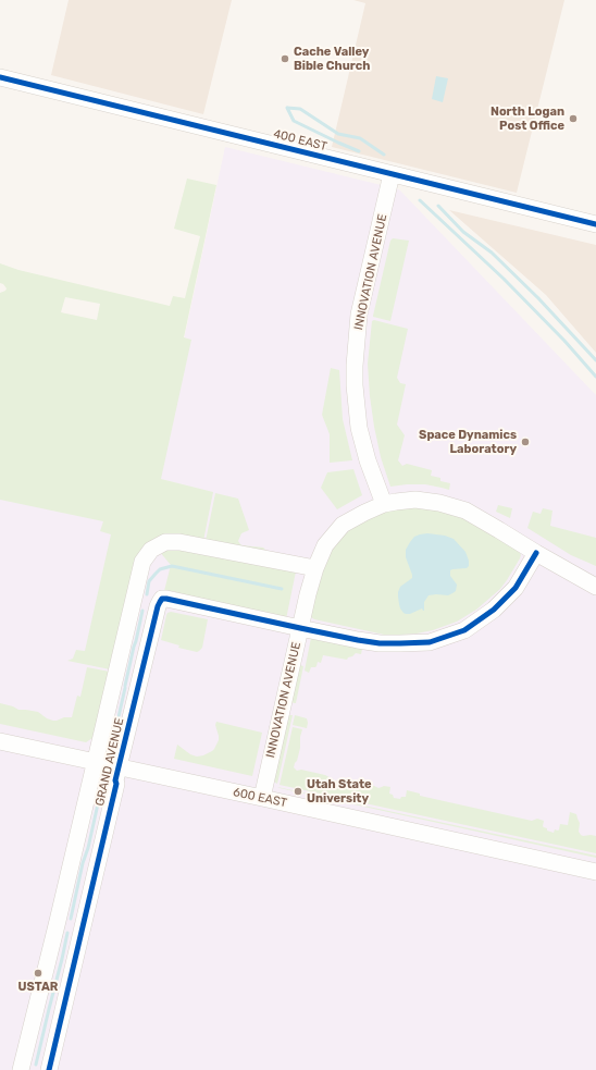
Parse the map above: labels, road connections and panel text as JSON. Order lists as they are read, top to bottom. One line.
{"streets":{"street":["400 EAST","INNOVATION AVENUE","GRAND AVENUE","600 EAST"]},"crossings":[["400 EAST","INNOVATION AVENUE"],["INNOVATION AVENUE","GRAND AVENUE"],["INNOVATION AVENUE","600 EAST"],["GRAND AVENUE","600 EAST"]],"places":["Cache Valley Bible Church","North Logan Post Office","Space Dynamics Laboratory","Utah State University","USTAR"]}
